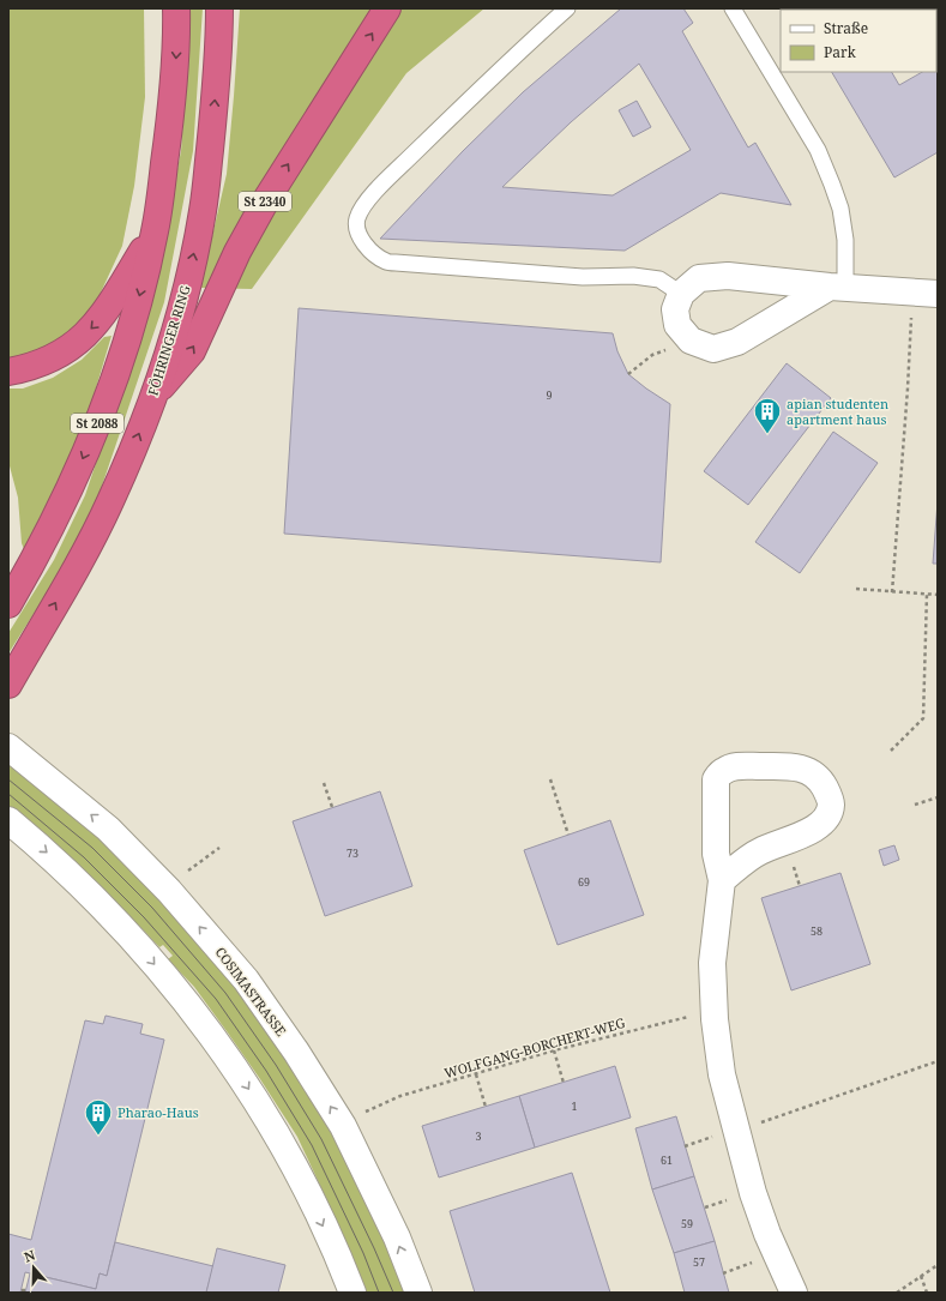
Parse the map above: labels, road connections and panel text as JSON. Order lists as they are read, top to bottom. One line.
{"streets":{"highway":["St 2340","FÖHRINGER RING","St 2088"],"street":["COSIMASTRASSE"],"path":["WOLFGANG-BORCHERT-WEG"]},"crossings":[["St 2340","FÖHRINGER RING"]],"places":{"building":["apian studenten apartment haus","Pharao-Haus"]},"house_numbers":["9","73","69","58","1","3","61","59","57"],"legend":["Straße","Park"],"north":"top"}
